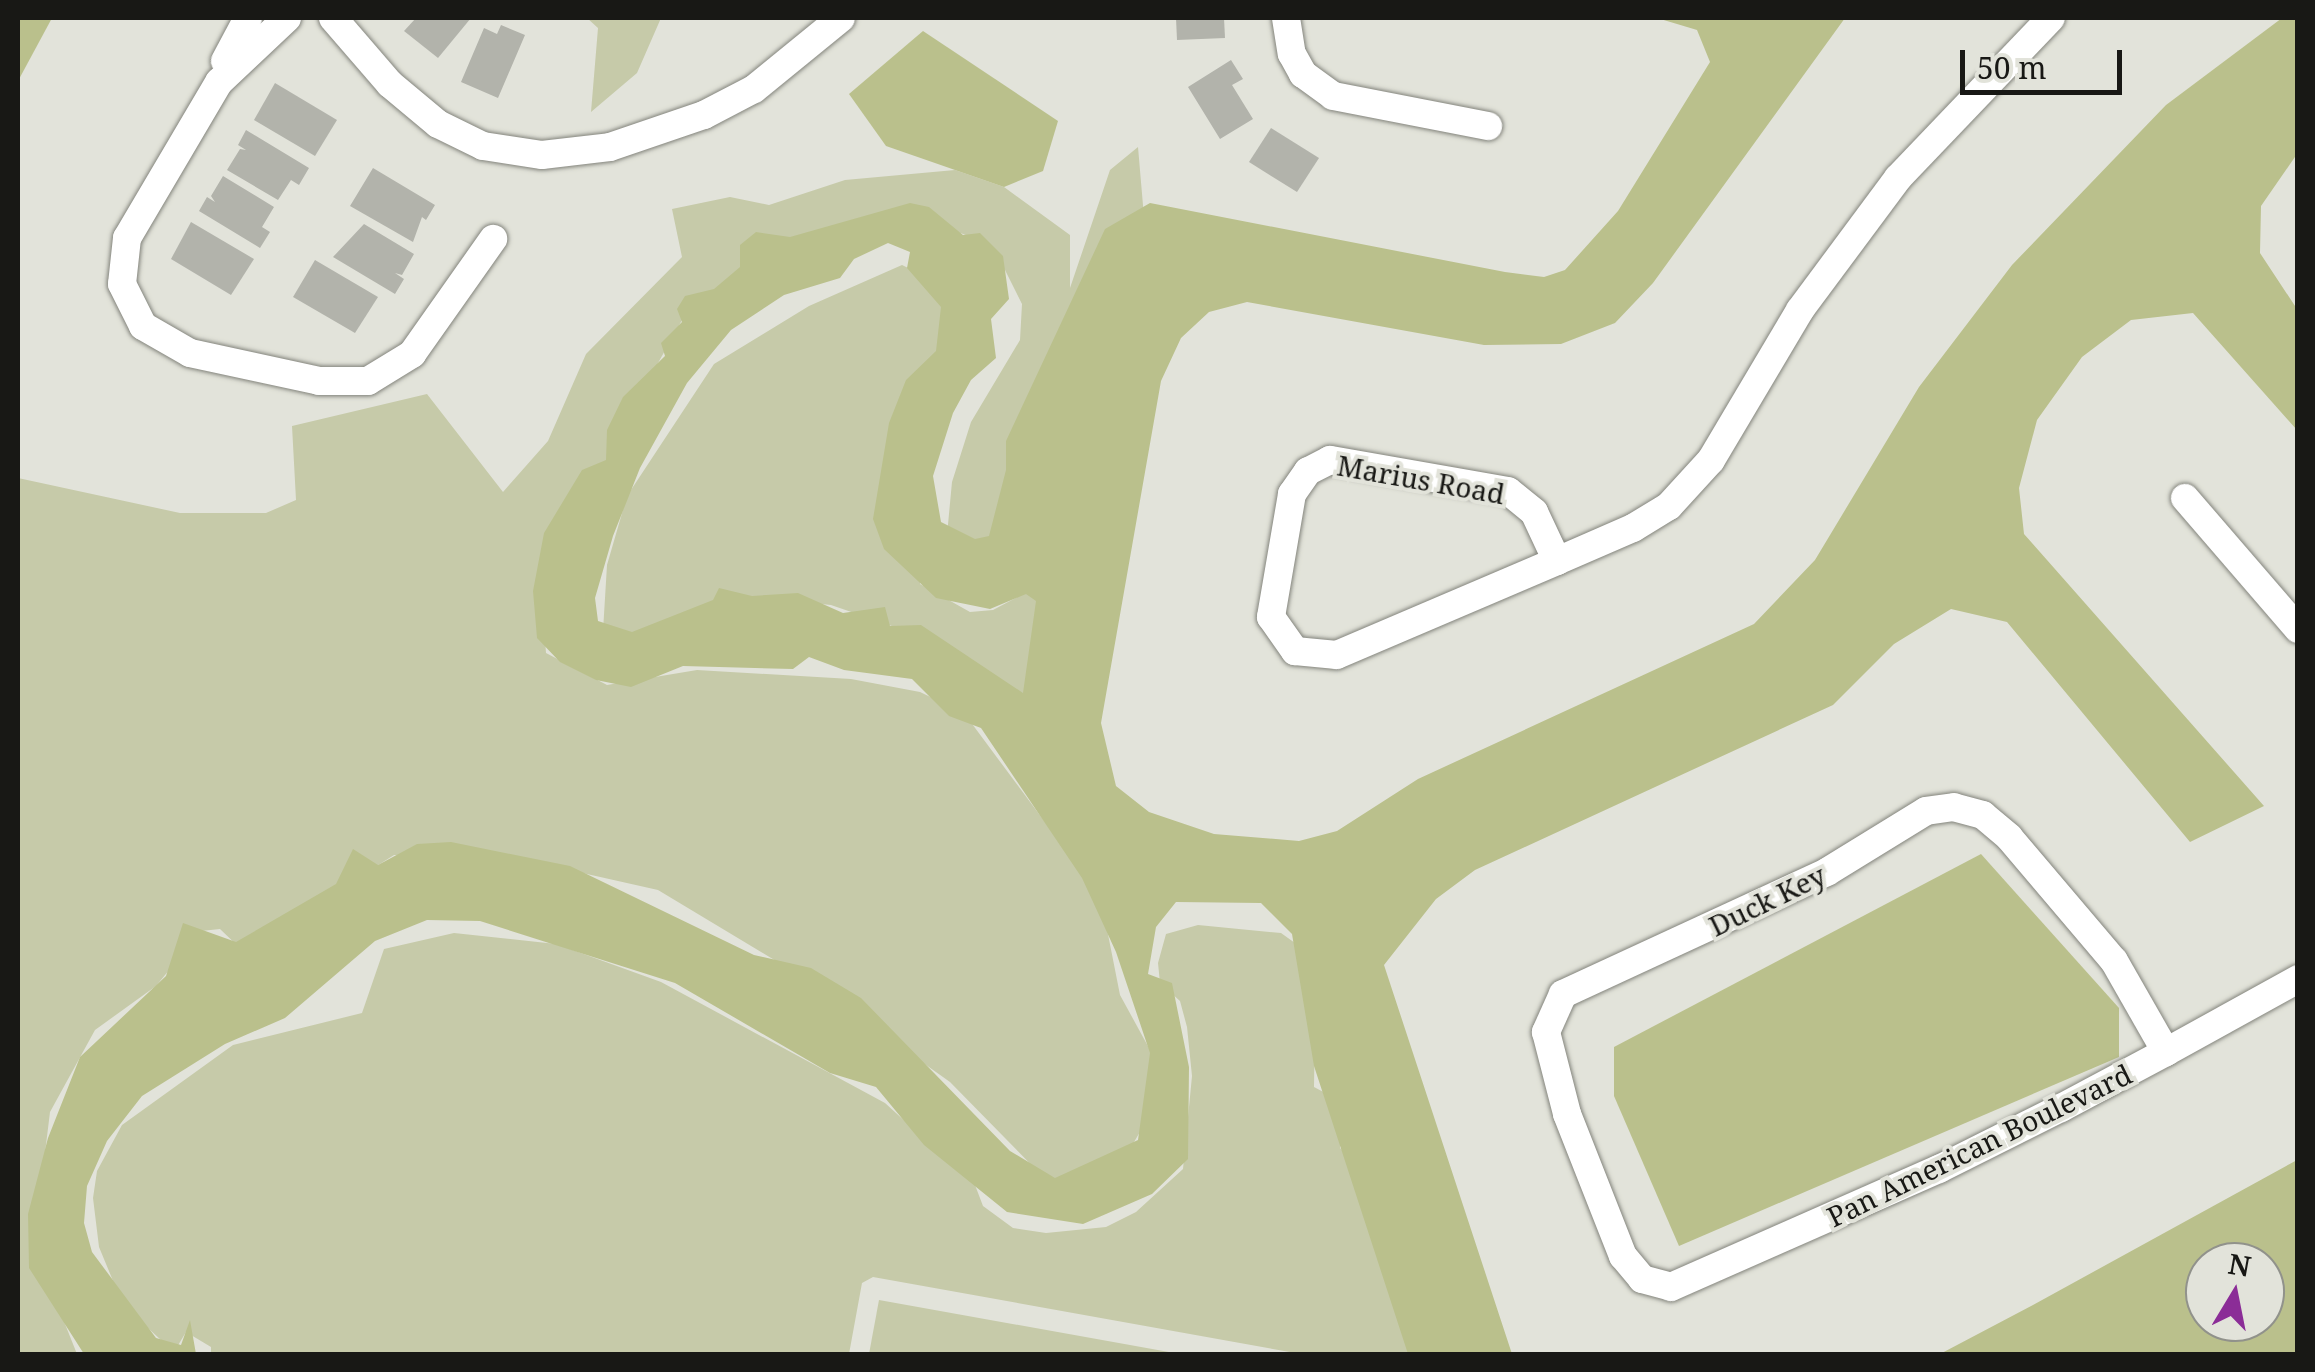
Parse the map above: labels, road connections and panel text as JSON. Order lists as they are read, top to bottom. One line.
{"streets":{"street":["Marius Road","Duck Key","Pan American Boulevard"]},"crossings":[["Duck Key","Pan American Boulevard"]],"scale_bar":"50 m","north":"top"}
